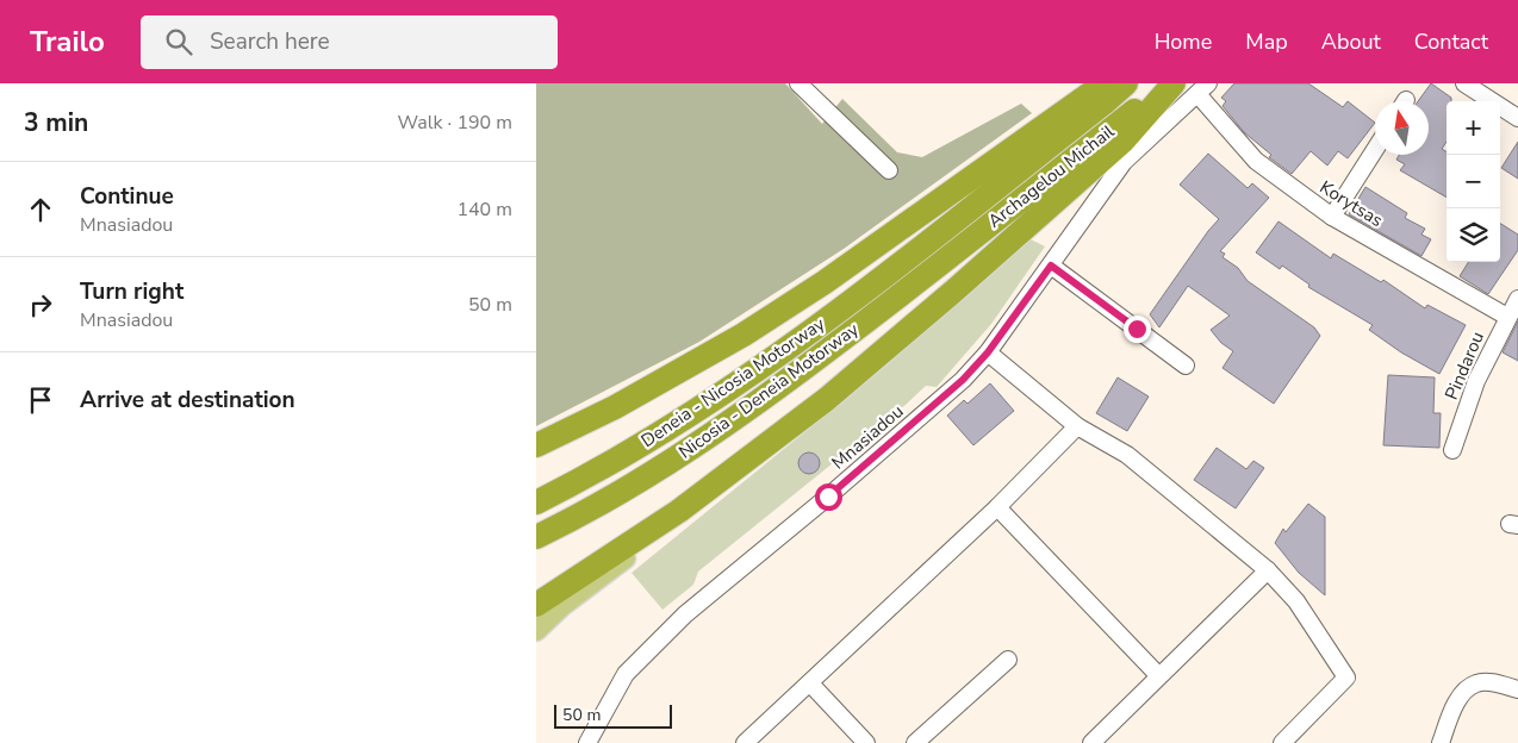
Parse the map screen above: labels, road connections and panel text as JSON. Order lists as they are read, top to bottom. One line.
{"streets":{"highway":["Archagelou Michail","Deneia - Nicosia Motorway","Nicosia - Deneia Motorway"],"street":["Korytsas","Pindarou","Mnasiadou"]},"crossings":[["Archagelou Michail","Deneia - Nicosia Motorway"],["Archagelou Michail","Nicosia - Deneia Motorway"],["Korytsas","Pindarou"],["Korytsas","Mnasiadou"]],"scale_bar":"50 m","north":"top","page":{"header":"Trailo","search":"Search here","nav":["Home","Map","About","Contact"],"heading":["3 min","Walk · 190 m"],"map_buttons":["+","−"],"list":[["Continue","Mnasiadou","140 m"],["Turn right","Mnasiadou","50 m"],"Arrive at destination"],"scale":"50 m"}}
